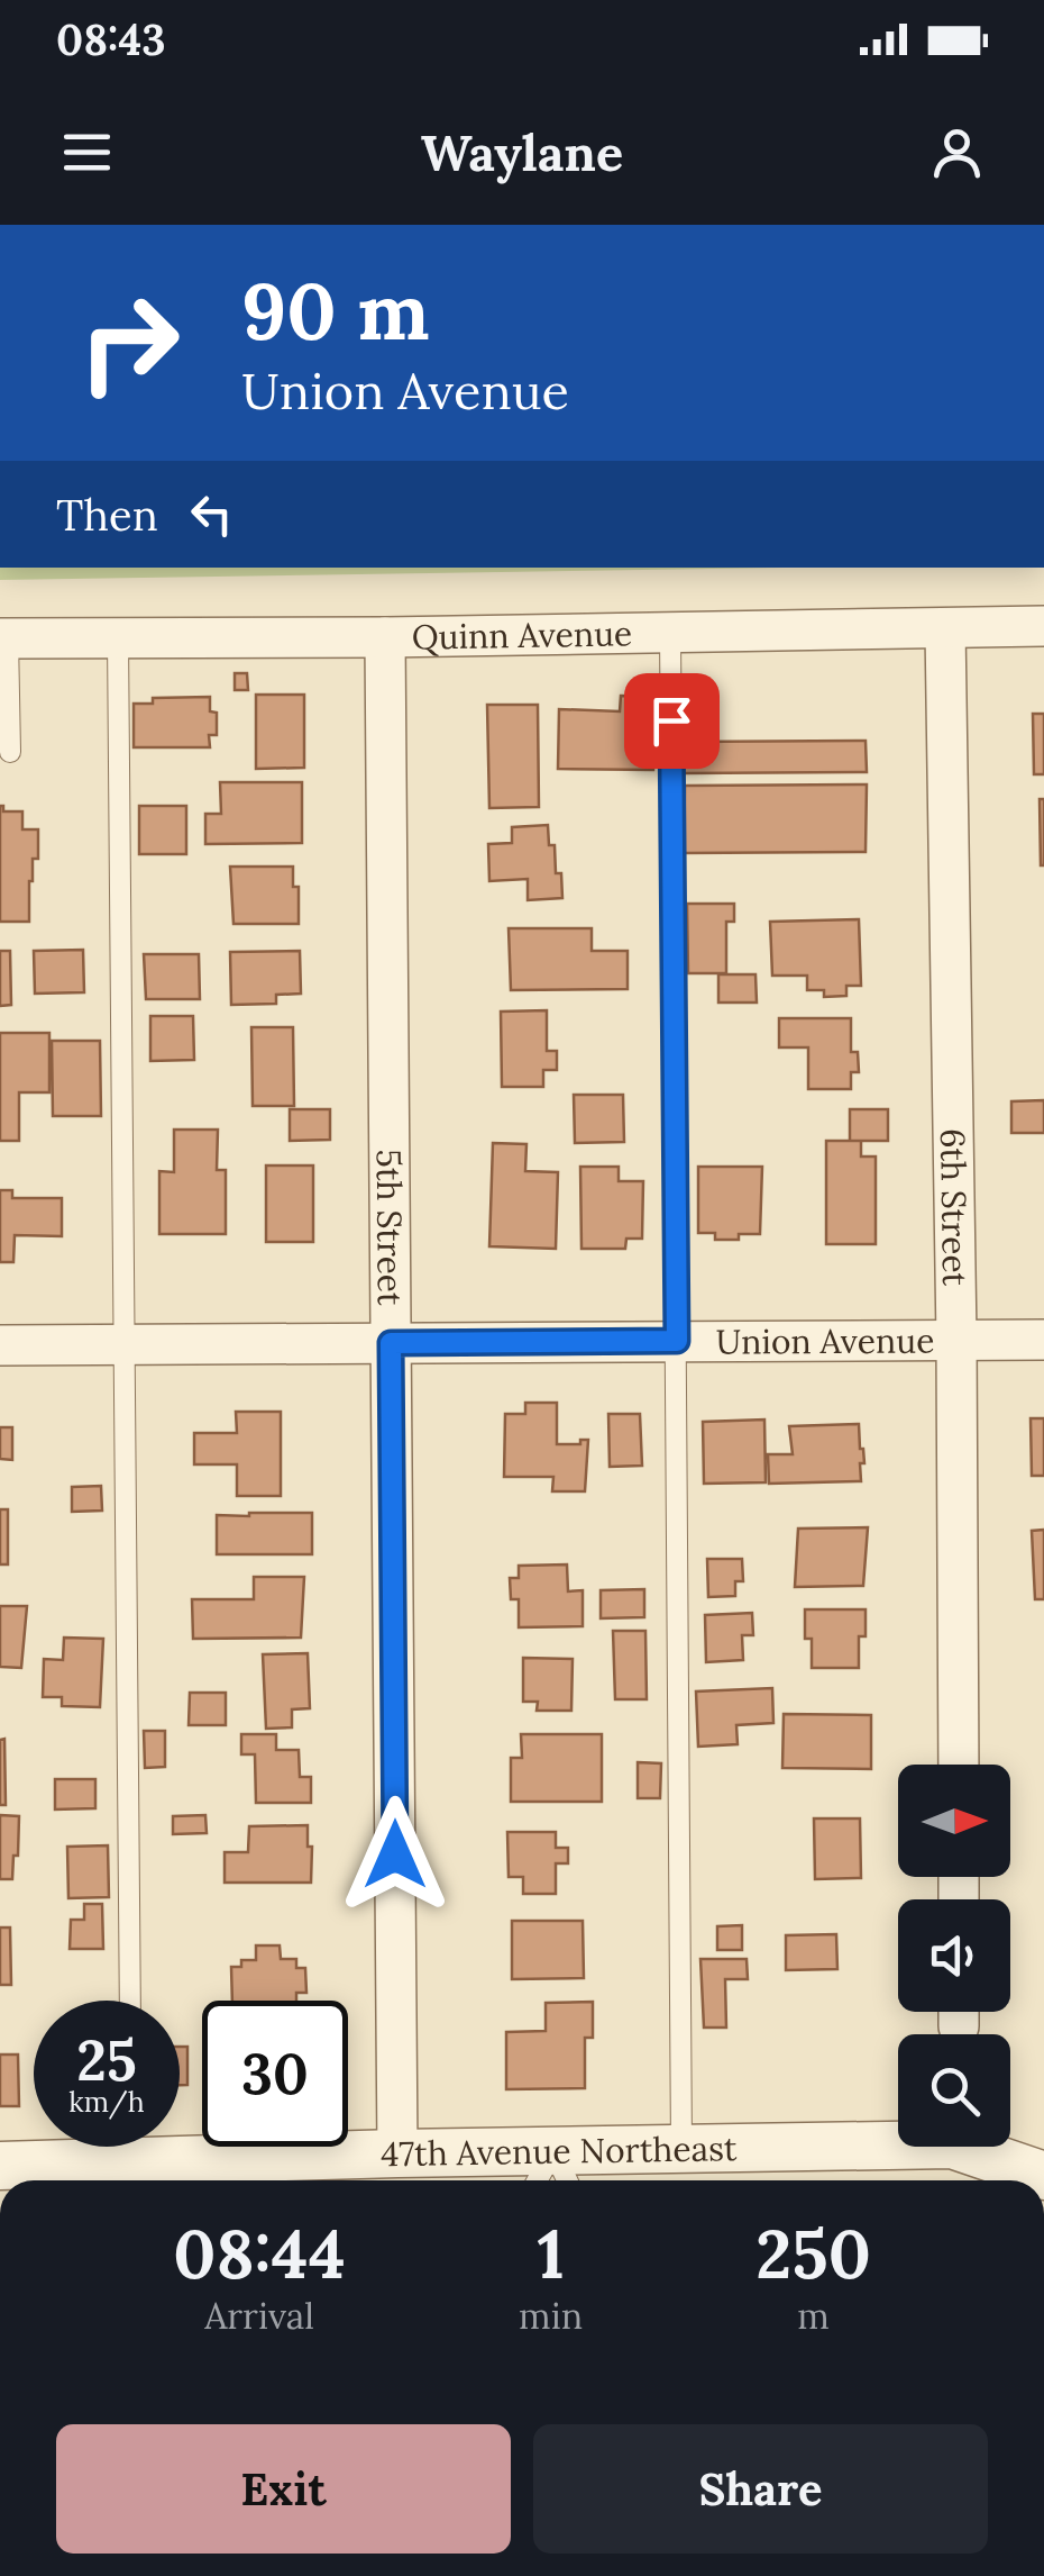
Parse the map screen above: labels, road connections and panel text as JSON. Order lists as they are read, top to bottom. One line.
{"streets":{"street":["Quinn Avenue","6th Street","5th Street","Union Avenue","47th Avenue Northeast"]},"crossings":[["Quinn Avenue","6th Street"],["Quinn Avenue","5th Street"],["6th Street","Union Avenue"],["5th Street","Union Avenue"],["5th Street","47th Avenue Northeast"]],"north":"right","page":{"status":"08:43","header":"Waylane","turn":["90 m","Union Avenue"],"then":"Then","speed":"25 km/h","limit":"30","eta":["08:44","Arrival","1","min","250","m"],"buttons":["Exit","Share"]}}
